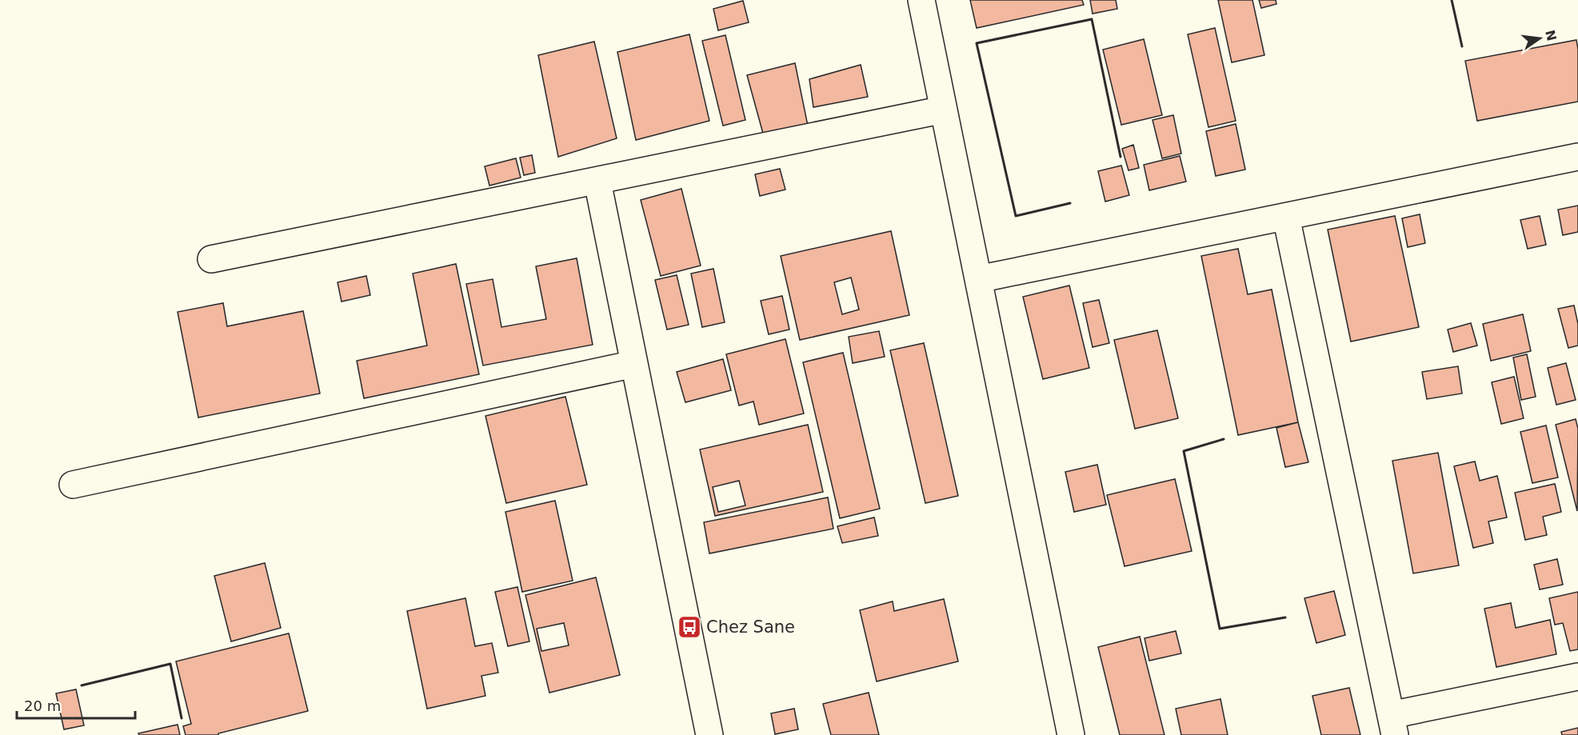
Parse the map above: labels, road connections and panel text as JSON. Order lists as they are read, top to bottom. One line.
{"places":{"bus stop":["Chez Sane"]},"scale_bar":"20 m","north":"right"}
